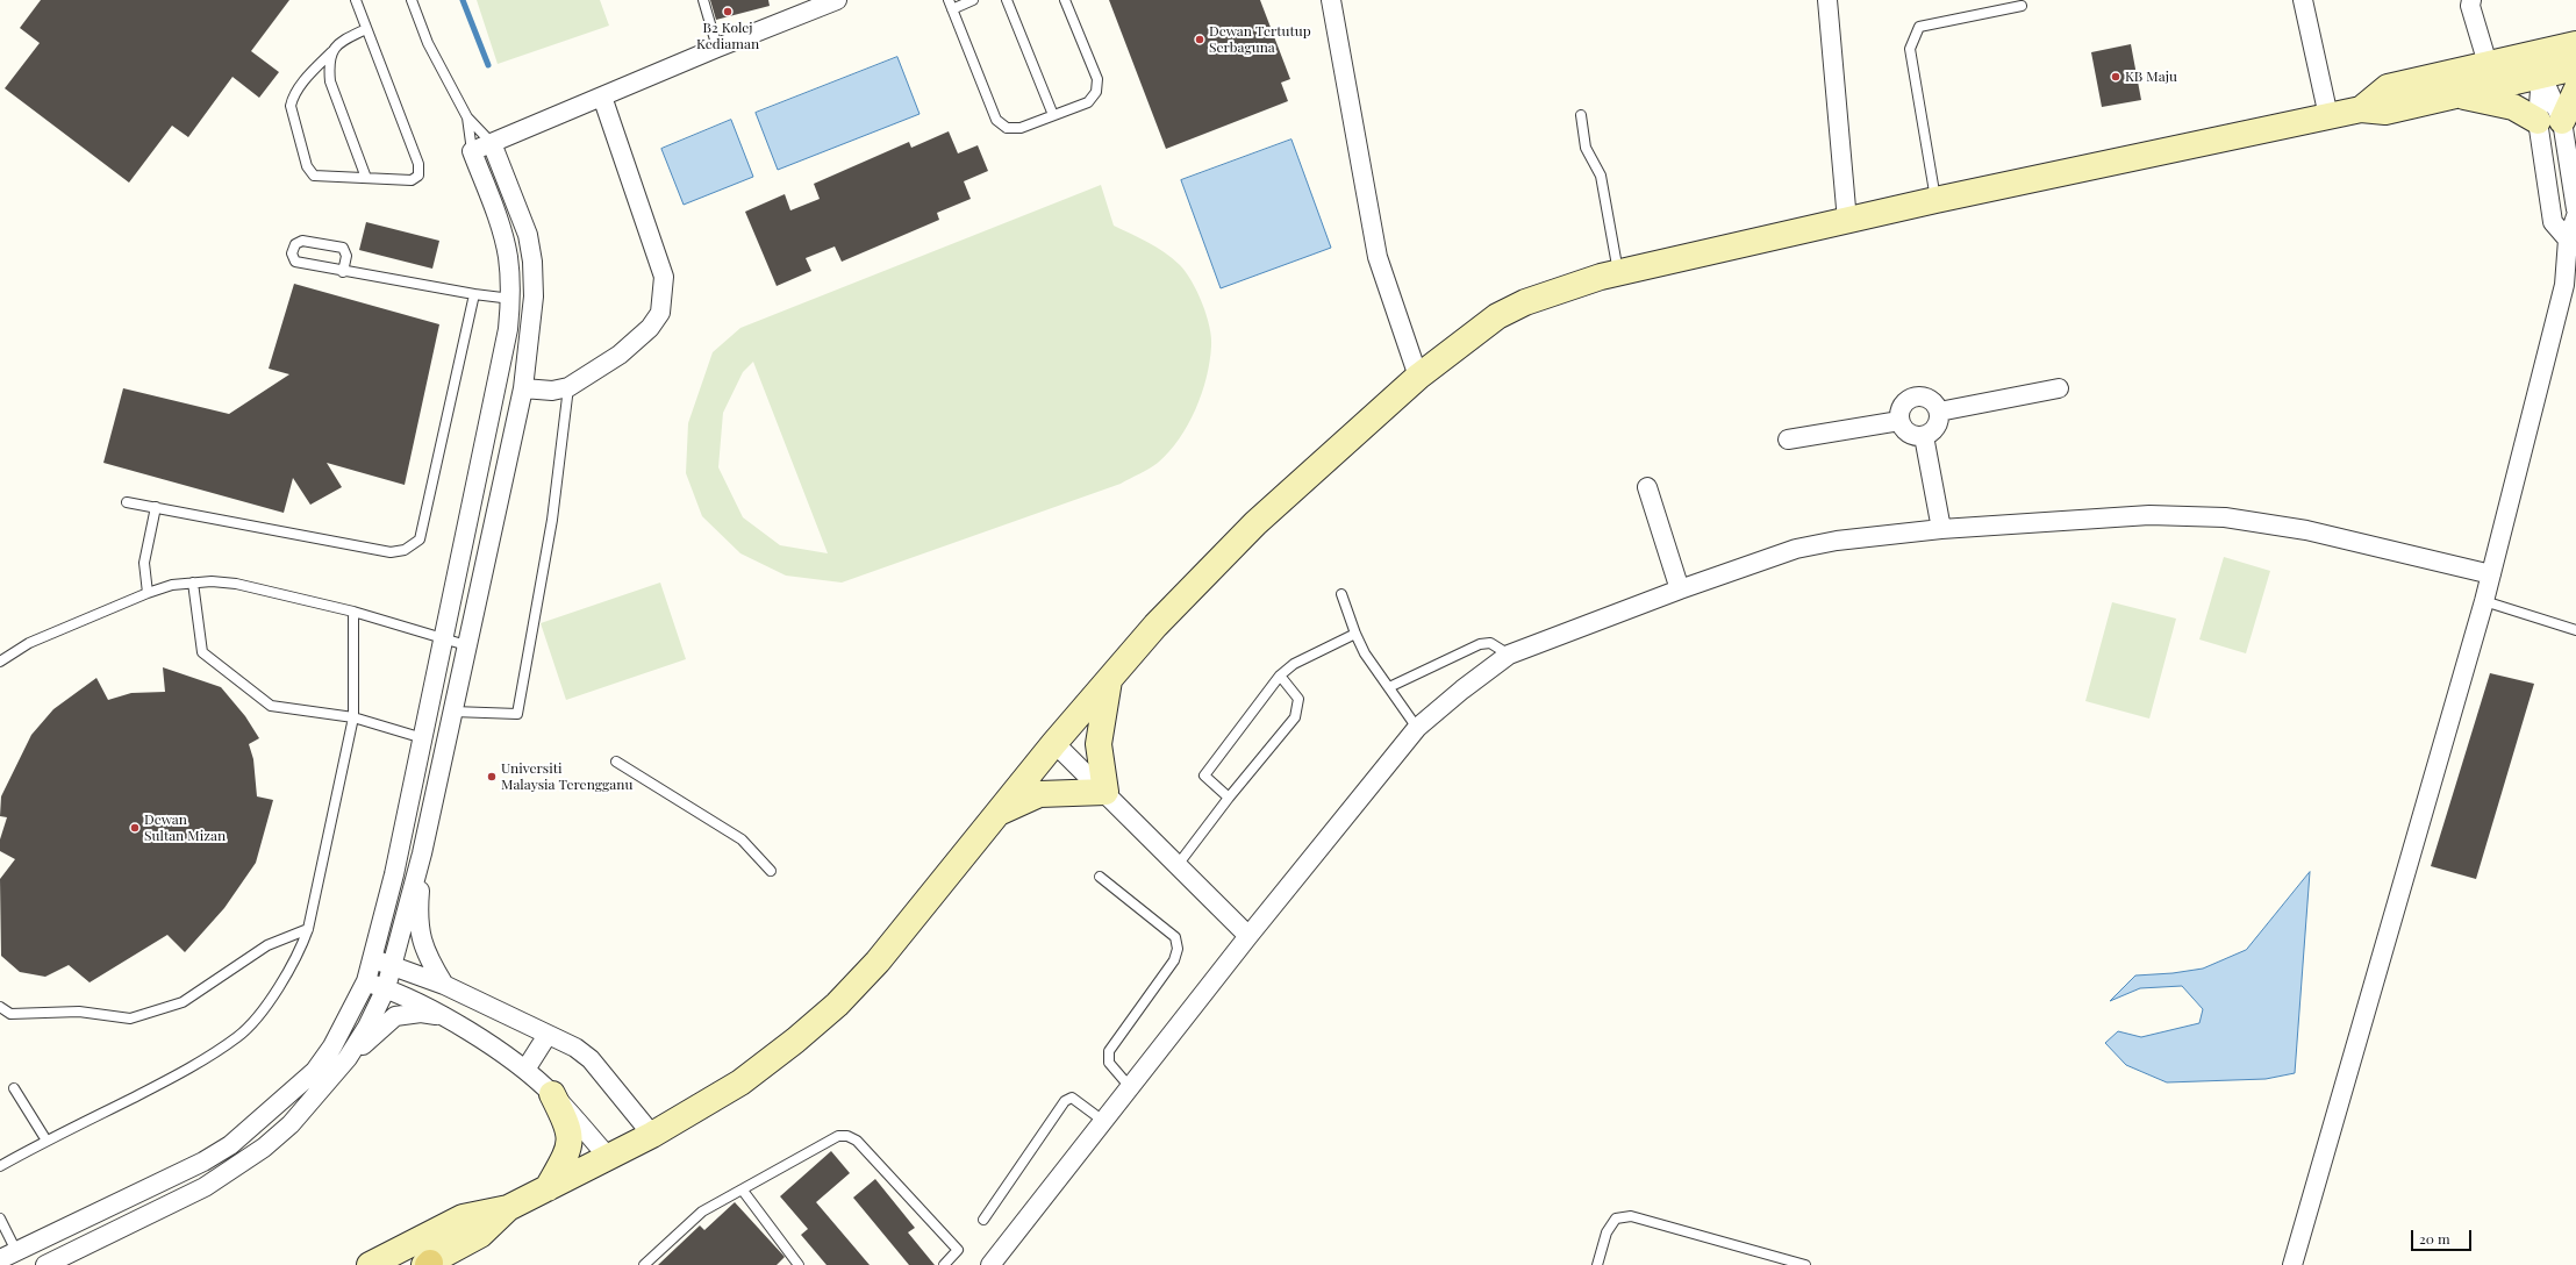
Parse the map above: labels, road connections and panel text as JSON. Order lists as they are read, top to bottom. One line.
{"places":["B2 Kolej Kediaman","Dewan Tertutup Serbaguna","KB Maju","Universiti Malaysia Terengganu","Dewan Sultan Mizan"],"scale_bar":"20 m"}
